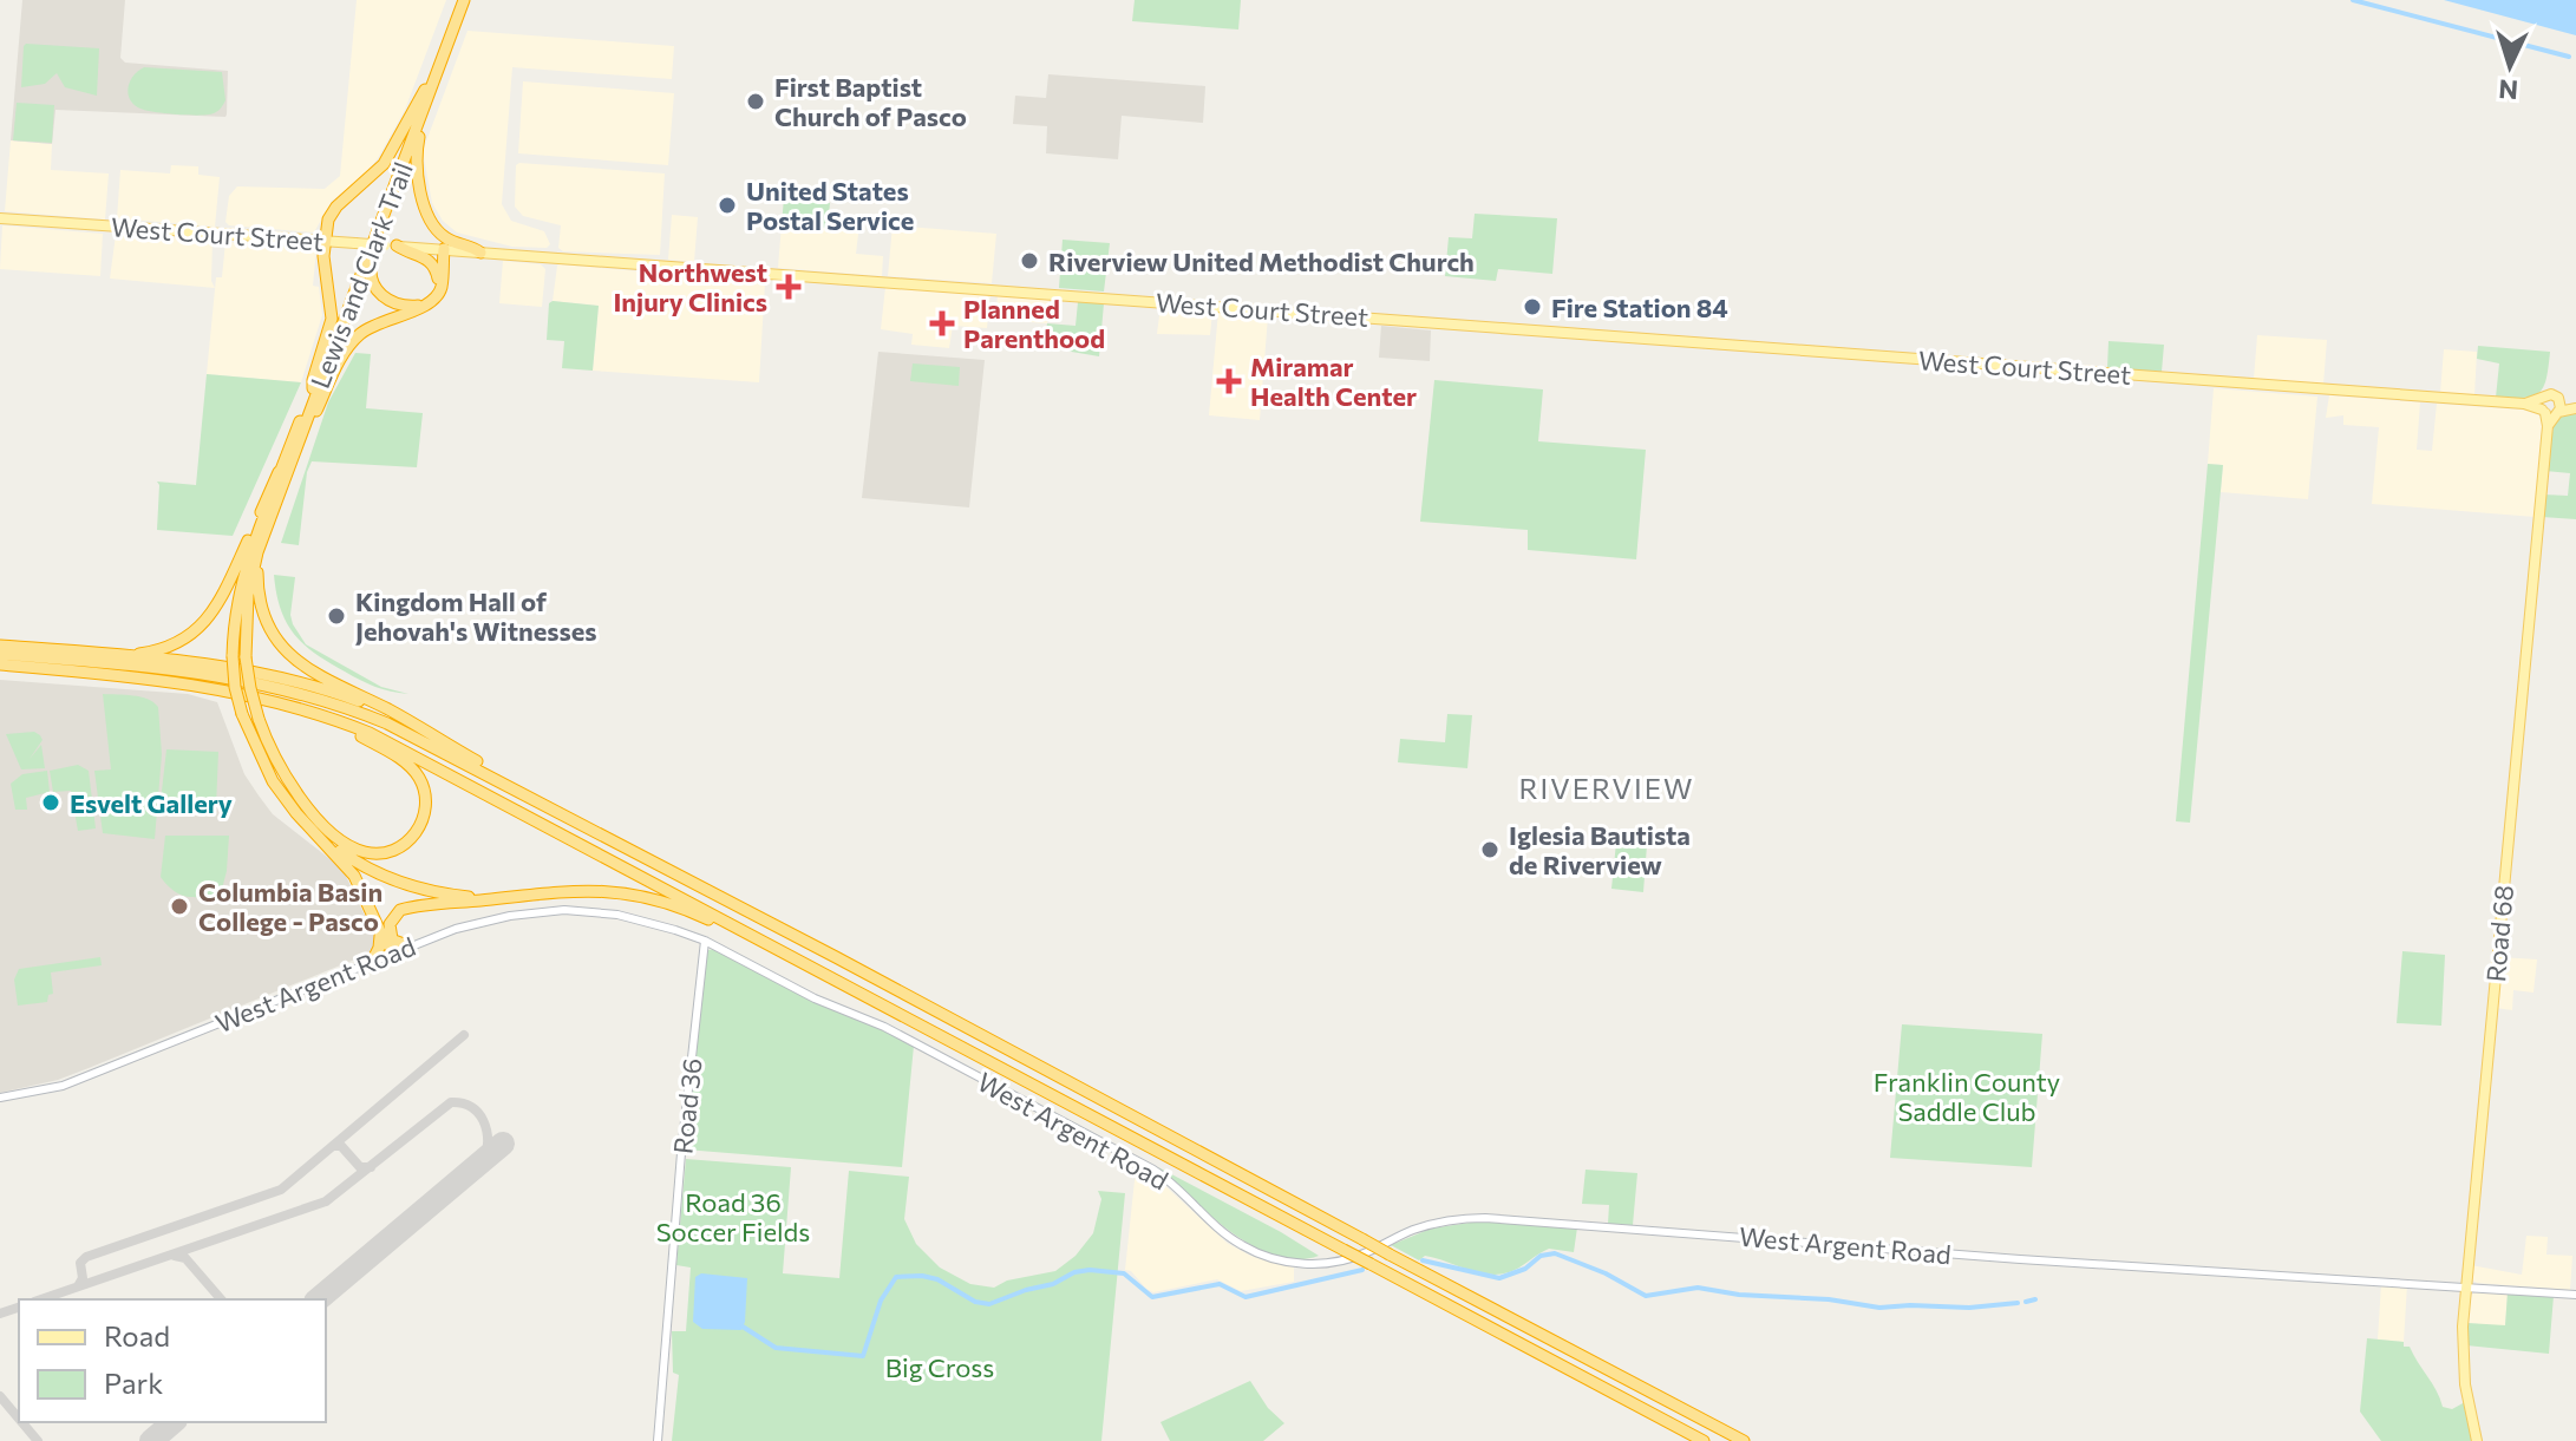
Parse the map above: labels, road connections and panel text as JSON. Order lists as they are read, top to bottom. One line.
{"streets":{"highway":["Lewis and Clark Trail"],"main road":["West Court Street","Road 68","West Argent Road","Road 36"]},"crossings":[["West Court Street","Lewis and Clark Trail"],["West Court Street","Road 68"],["Road 68","West Argent Road"],["West Argent Road","Road 36"]],"districts":["RIVERVIEW"],"parks":["Franklin County Saddle Club","Road 36 Soccer Fields","Big Cross"],"places":{"other":["First Baptist Church of Pasco","United States Postal Service","Riverview United Methodist Church","Fire Station 84","Kingdom Hall of Jehovah's Witnesses","Esvelt Gallery","Iglesia Bautista de Riverview","Columbia Basin College - Pasco"],"health":["Northwest Injury Clinics","Planned Parenthood","Miramar Health Center"]},"legend":["Road","Park"],"north":"bottom"}
